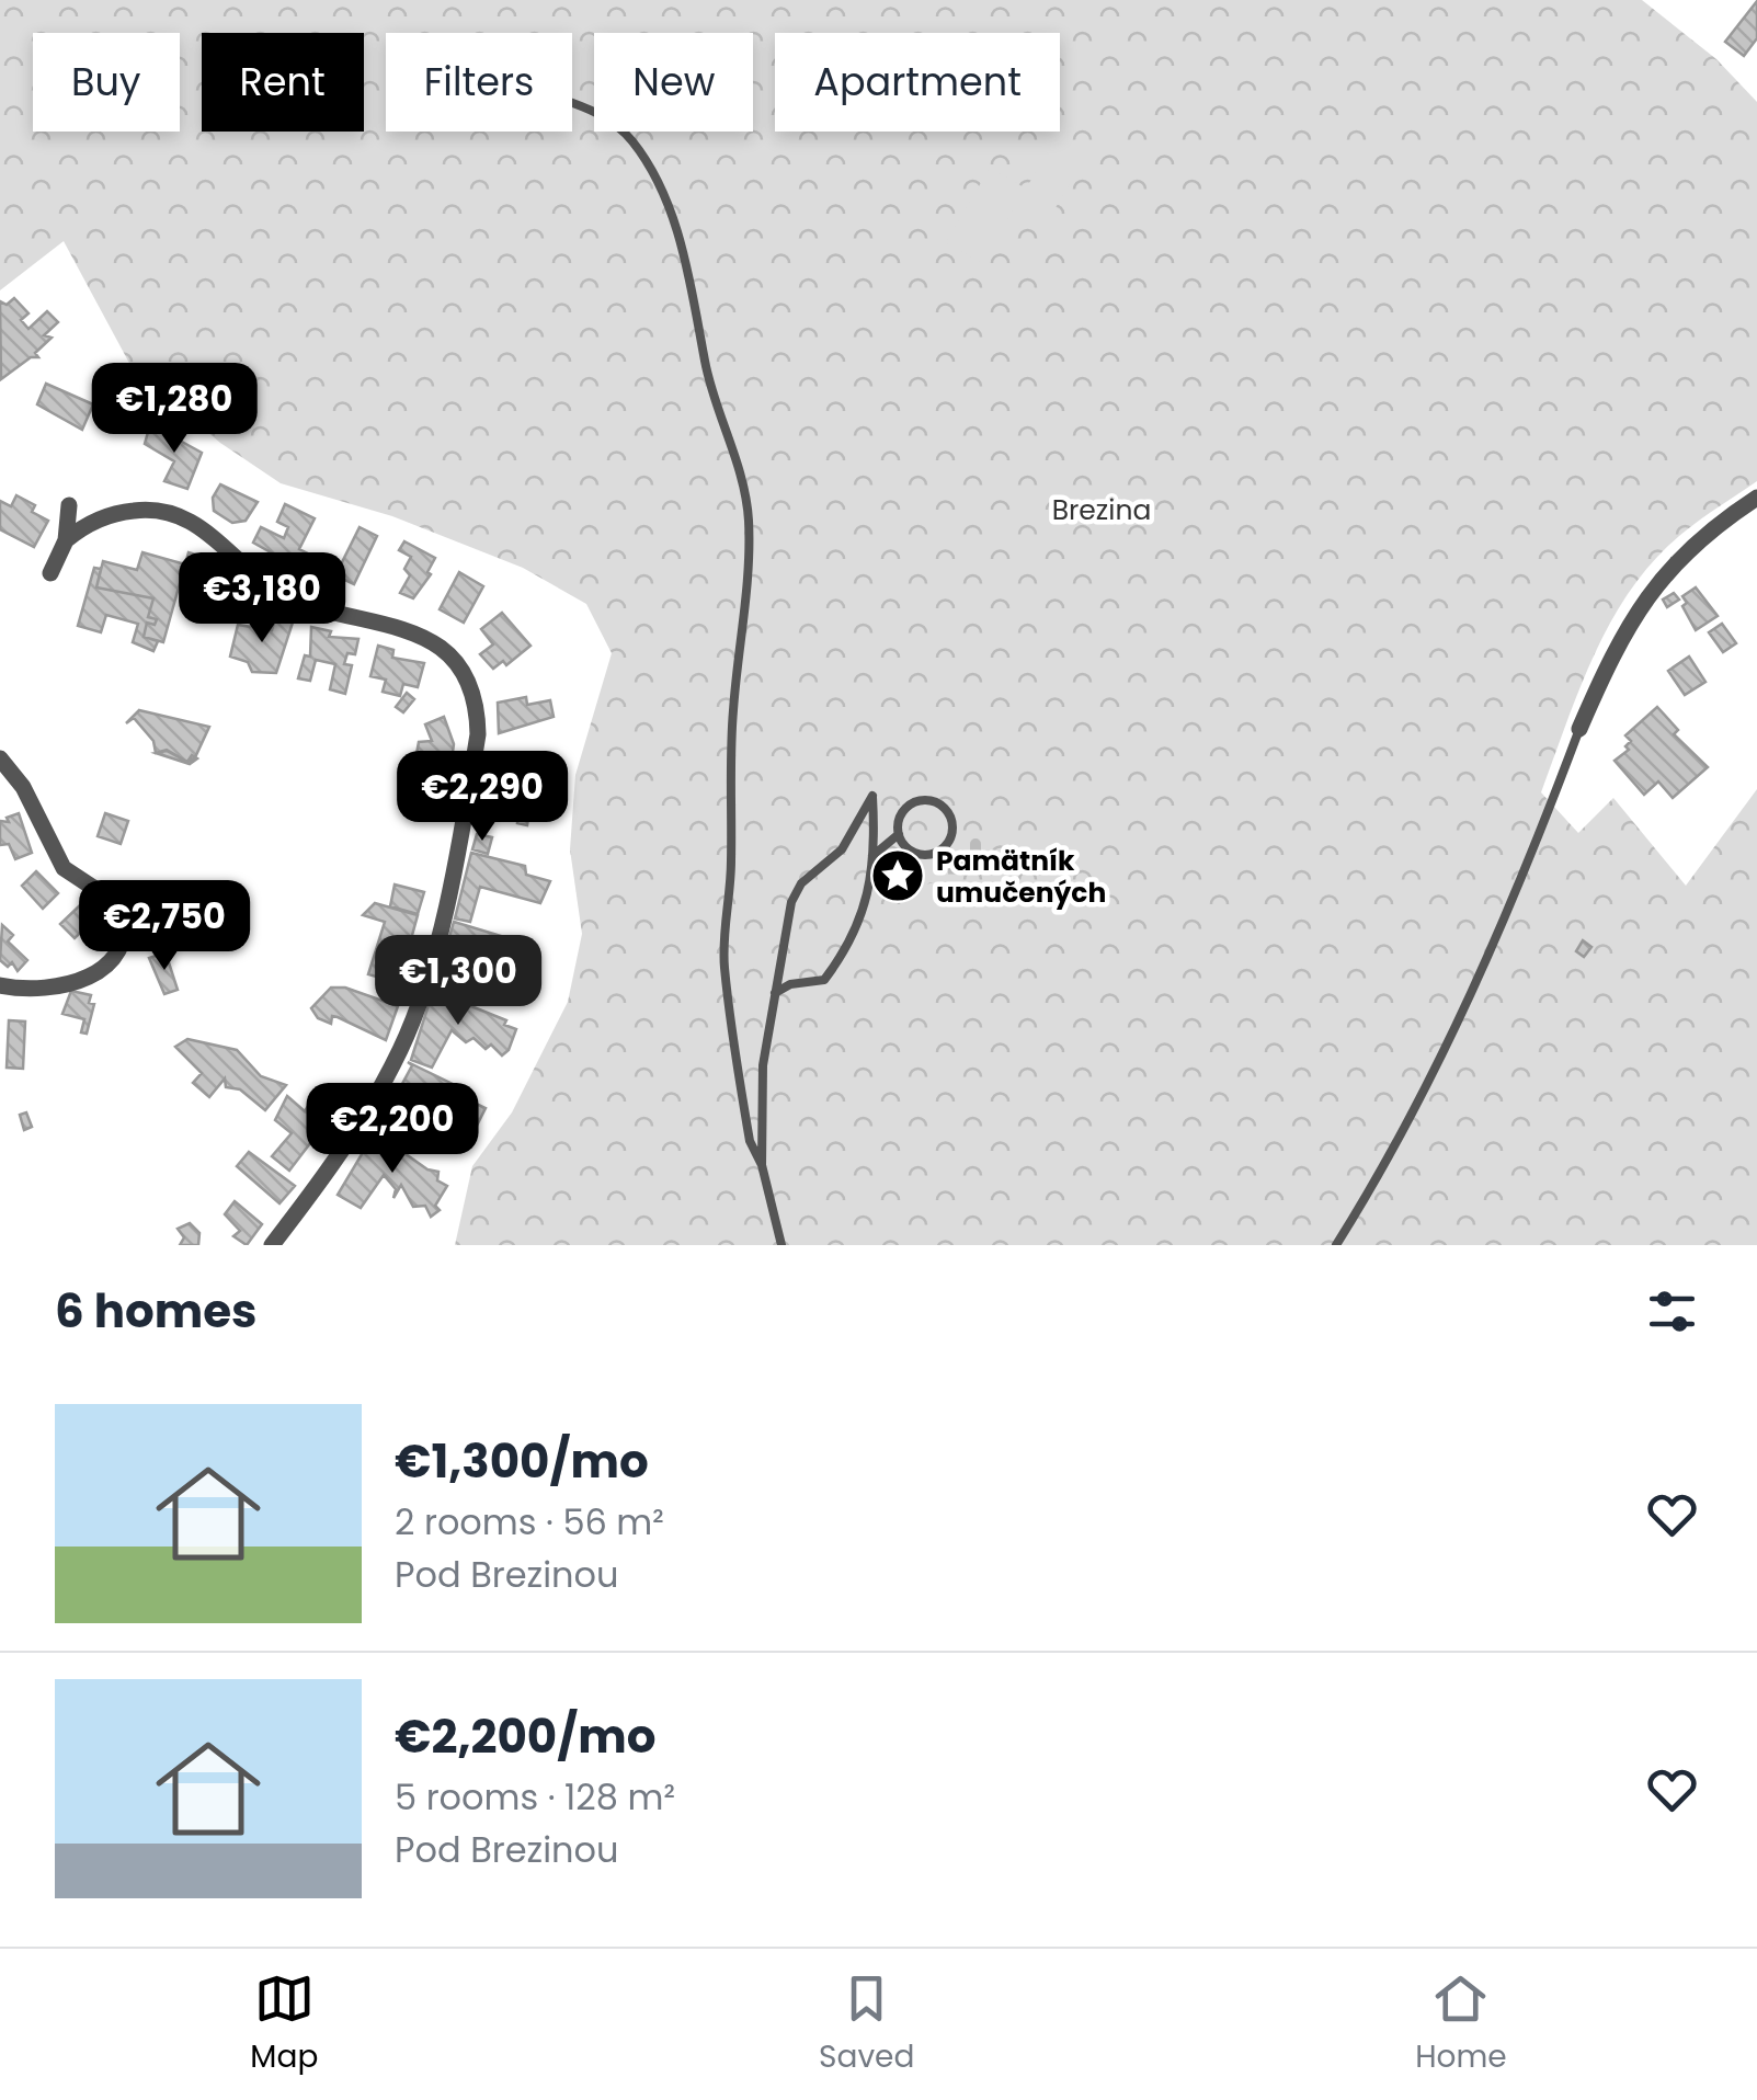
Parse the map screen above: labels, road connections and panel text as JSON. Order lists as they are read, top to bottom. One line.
{"parks":["Brezina"],"places":{"place":["Pamätník umučených"]},"page":{"chip":["Buy","Rent","Filters","New","Apartment"],"price":["€1,280","€3,180","€2,290","€2,750","€1,300","€2,200"],"heading":"6 homes","list":[{"name":"€1,300/mo","note":"2 rooms · 56 m² · Pod Brezinou"},{"name":"€2,200/mo","note":"5 rooms · 128 m² · Pod Brezinou"}],"tabs":["Map","Saved","Home"]}}
